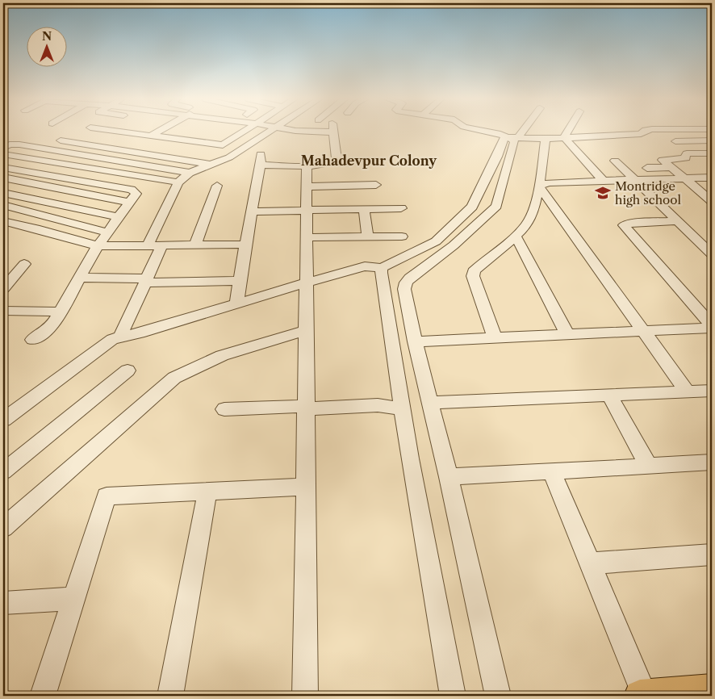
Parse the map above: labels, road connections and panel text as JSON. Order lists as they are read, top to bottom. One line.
{"districts":["Mahadevpur Colony"],"places":{"school or university":["Montridge high school"]},"north":"top"}
